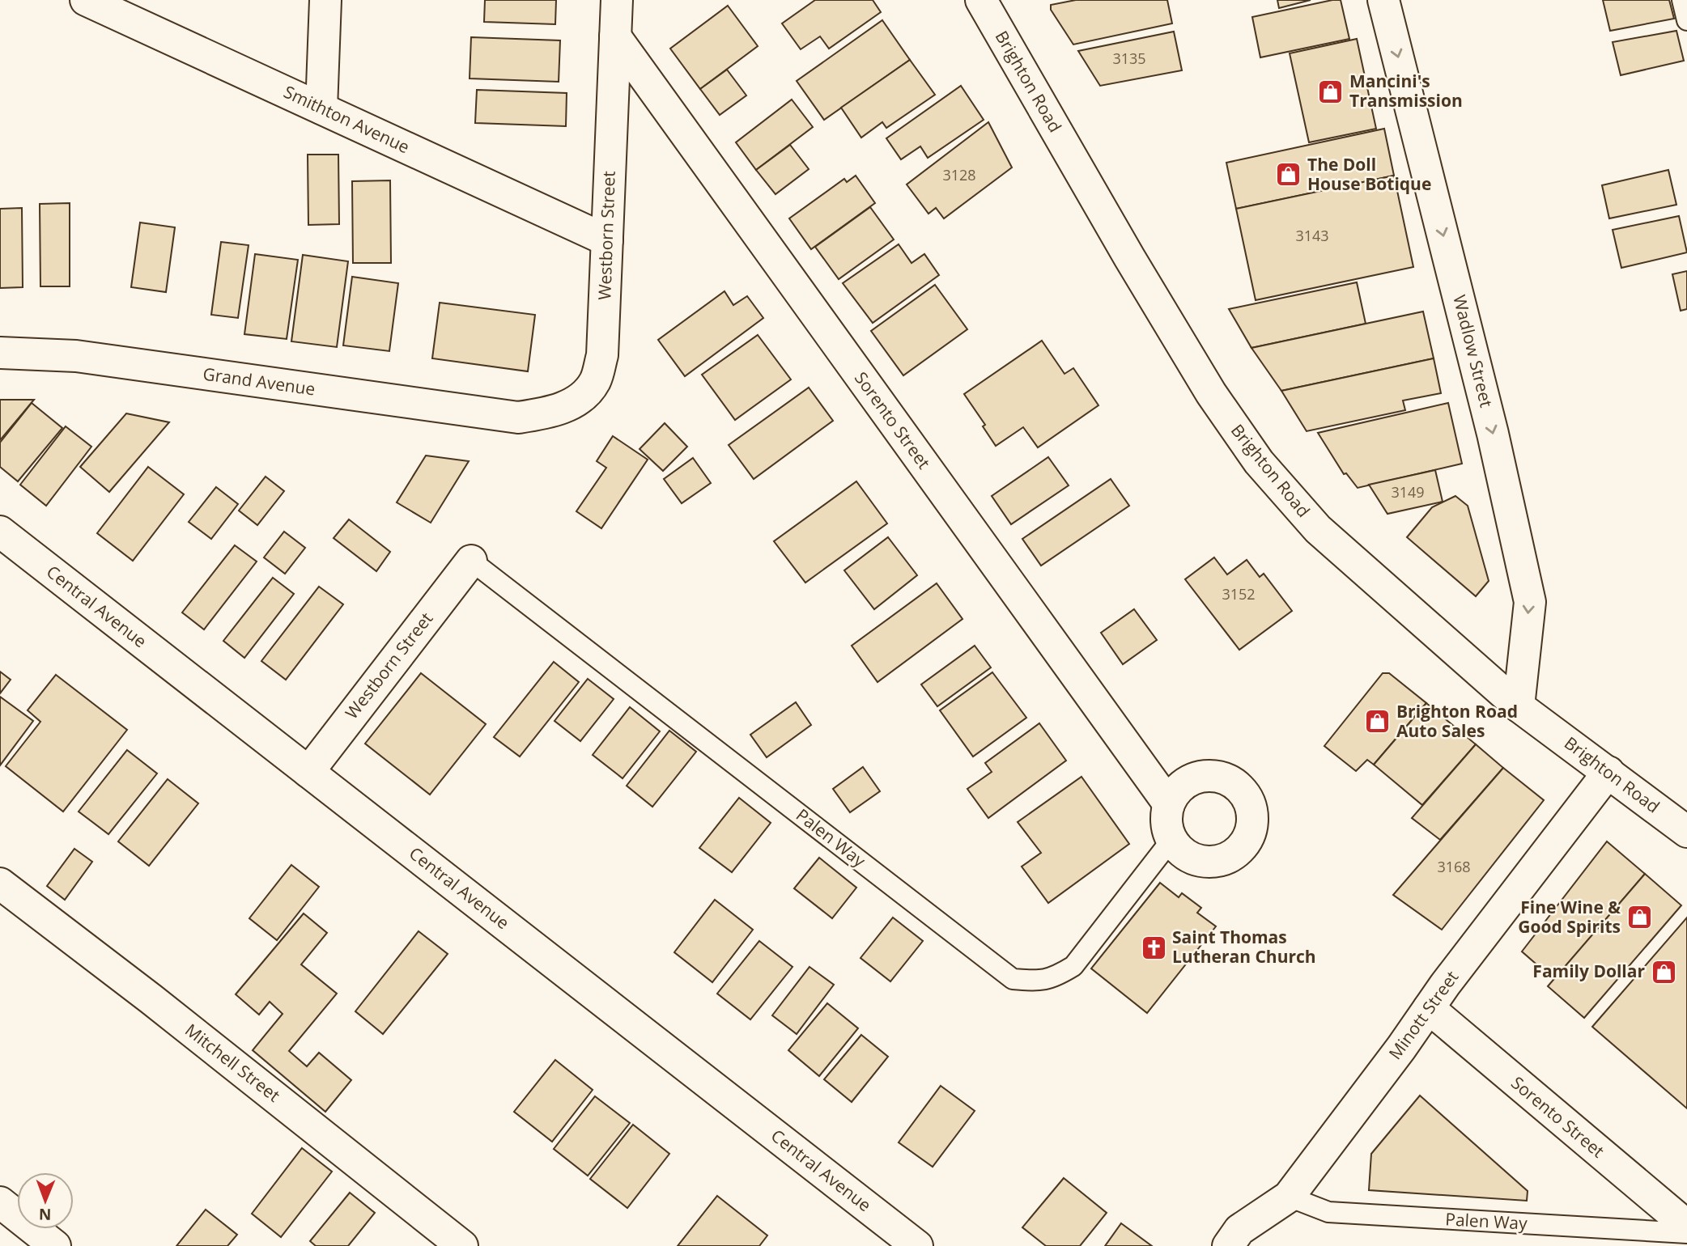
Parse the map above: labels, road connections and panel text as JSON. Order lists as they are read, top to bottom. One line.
{"streets":{"street":["Brighton Road","Smithton Avenue","Westborn Street","Wadlow Street","Grand Avenue","Sorento Street","Central Avenue","Minott Street","Mitchell Street"],"lane":["Palen Way"]},"crossings":[["Brighton Road","Wadlow Street"],["Brighton Road","Minott Street"],["Smithton Avenue","Westborn Street"],["Westborn Street","Grand Avenue"],["Westborn Street","Sorento Street"],["Westborn Street","Central Avenue"],["Westborn Street","Palen Way"],["Sorento Street","Palen Way"],["Sorento Street","Minott Street"],["Palen Way","Minott Street"]],"one_way":["Wadlow Street"],"places":{"shop":["Mancini's Transmission","The Doll House Botique","Brighton Road Auto Sales","Fine Wine & Good Spirits","Family Dollar"],"church":["Saint Thomas Lutheran Church"]},"house_numbers":["3135","3128","3143","3149","3152","3168"],"north":"bottom"}
